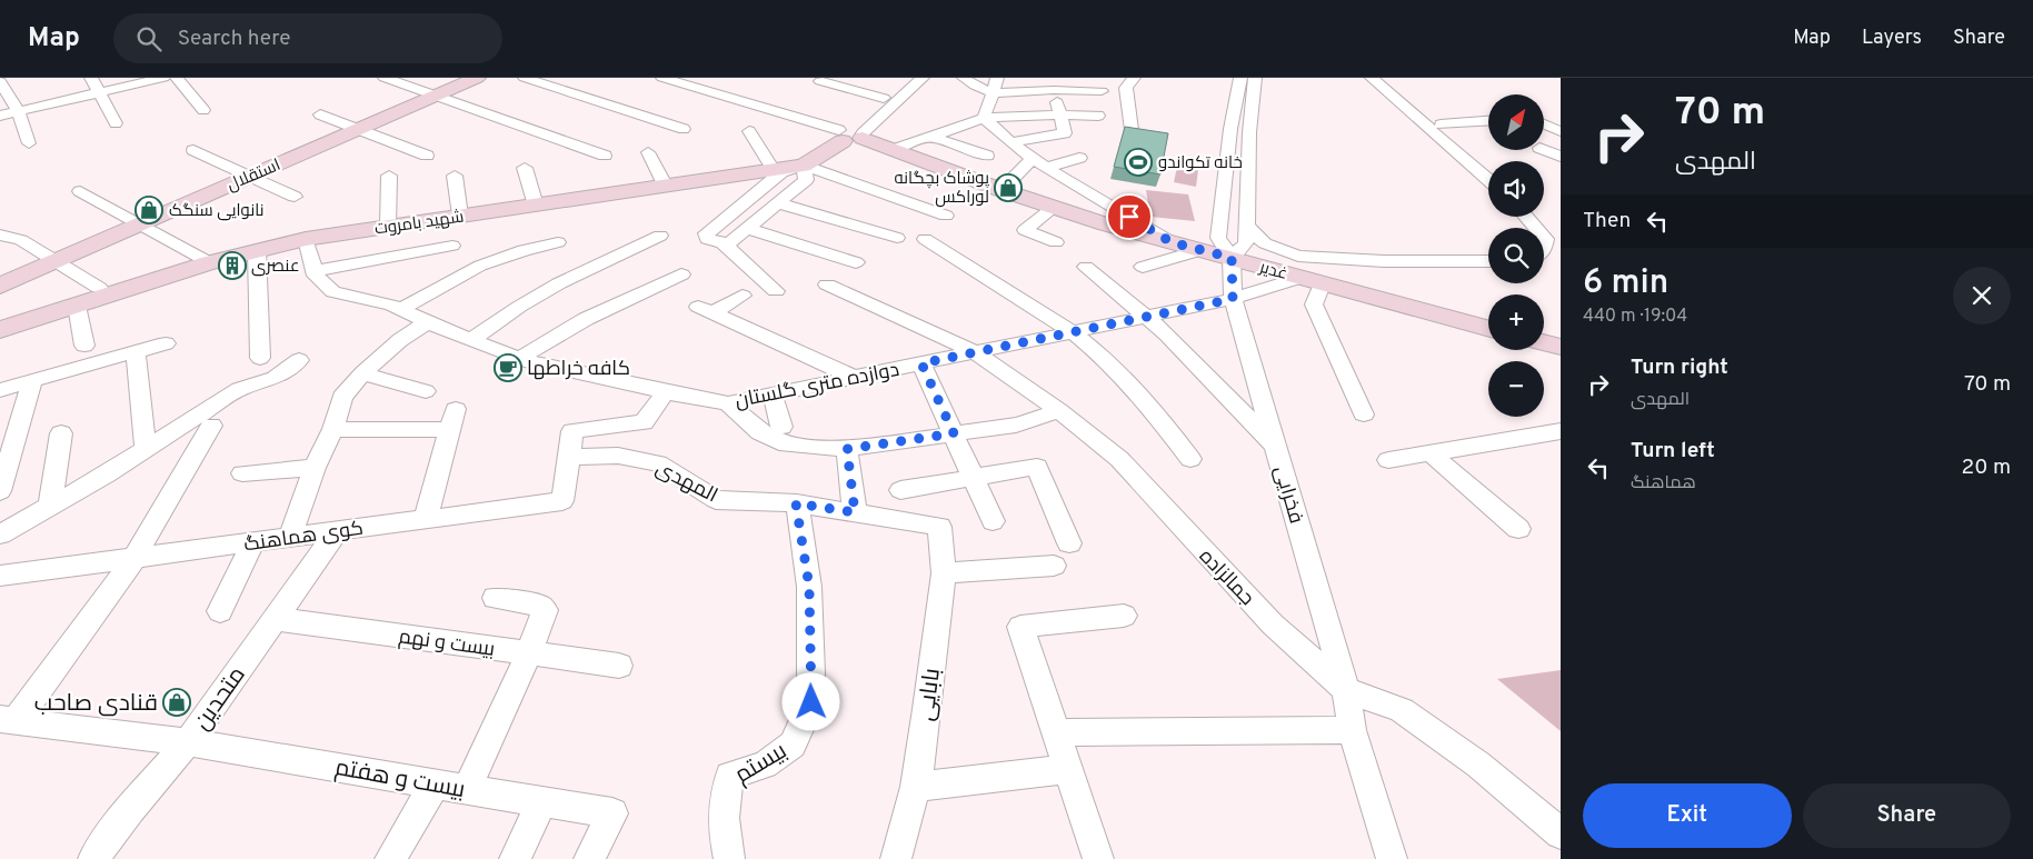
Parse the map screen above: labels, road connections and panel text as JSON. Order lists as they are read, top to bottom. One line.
{"streets":{"main road":["استقلال","شهید بامروت","غدیر"],"street":["دوازده متری گلستان","المهدی","فخرایی","کوی هماهنگ","جمالزاده","بیست و نهم","بابایی","متحدین","بیستم","بیست و هفتم"]},"crossings":[["شهید بامروت","غدیر"],["شهید بامروت","دوازده متری گلستان"],["غدیر","دوازده متری گلستان"],["دوازده متری گلستان","فخرایی"],["دوازده متری گلستان","جمالزاده"],["المهدی","کوی هماهنگ"],["المهدی","بابایی"],["المهدی","بیستم"],["فخرایی","جمالزاده"],["کوی هماهنگ","متحدین"],["بیست و نهم","متحدین"],["متحدین","بیست و هفتم"]],"places":{"sports":["خانه تکواندو"],"shop":["پوشاک بچگانه لوراکس","نانوایی سنگک","قنادی صاحب"],"building":["عنصری"],"cafe":["کافه خراطها"]},"north":"top right","page":{"header":"Map","search":"Search here","nav":["Map","Layers","Share"],"turn":["70 m","المهدی"],"map_buttons":["+","−"],"then":"Then","heading":["6 min","440 m · 19:04"],"list":[{"name":"Turn right","note":"المهدی","value":"70 m"},{"name":"Turn left","note":"هماهنگ","value":"20 m"}],"buttons":["Exit","Share"]}}
